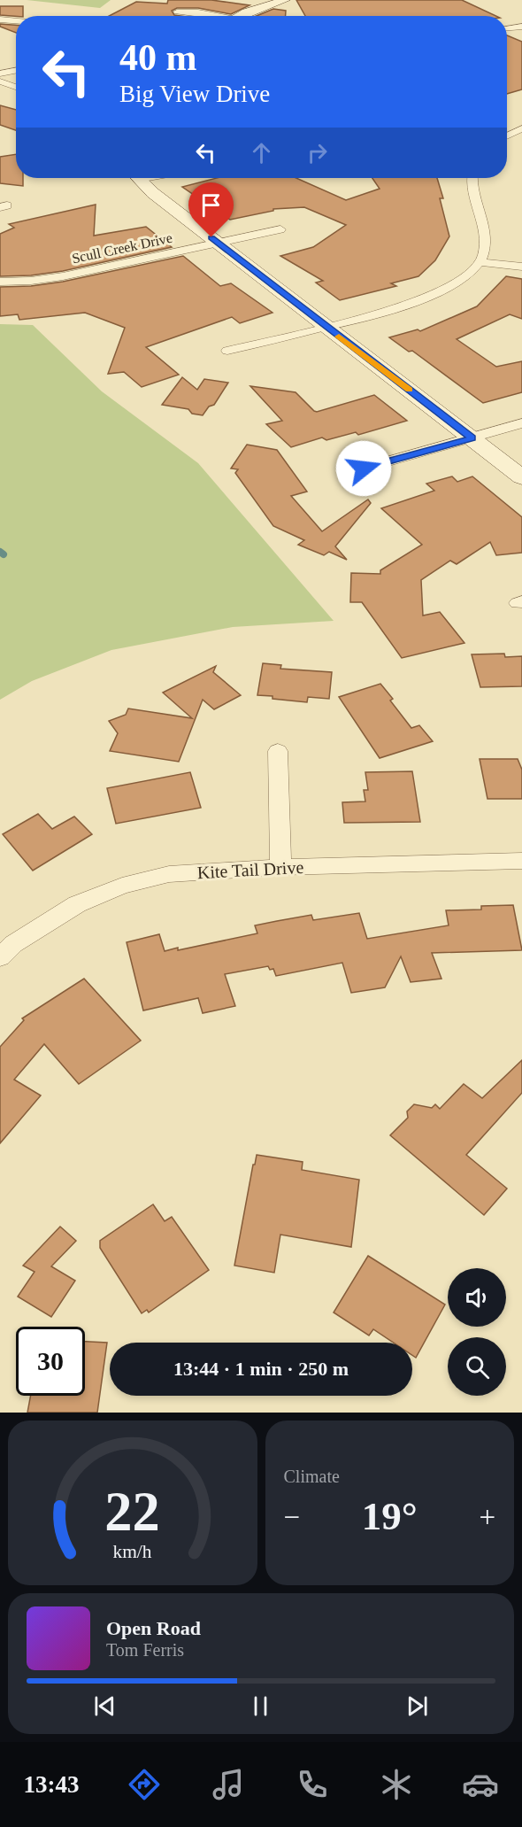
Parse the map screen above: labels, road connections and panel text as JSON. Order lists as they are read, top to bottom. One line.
{"streets":{"street":["Scull Creek Drive","Kite Tail Drive"]},"page":{"turn":["40 m","Big View Drive"],"limit":"30","trip":"13:44 · 1 min · 250 m","tile":"Climate","heat":["−","19°","+"],"song":["Open Road","Tom Ferris"],"tabs":"13:43","gauge":["22","km/h"]}}
